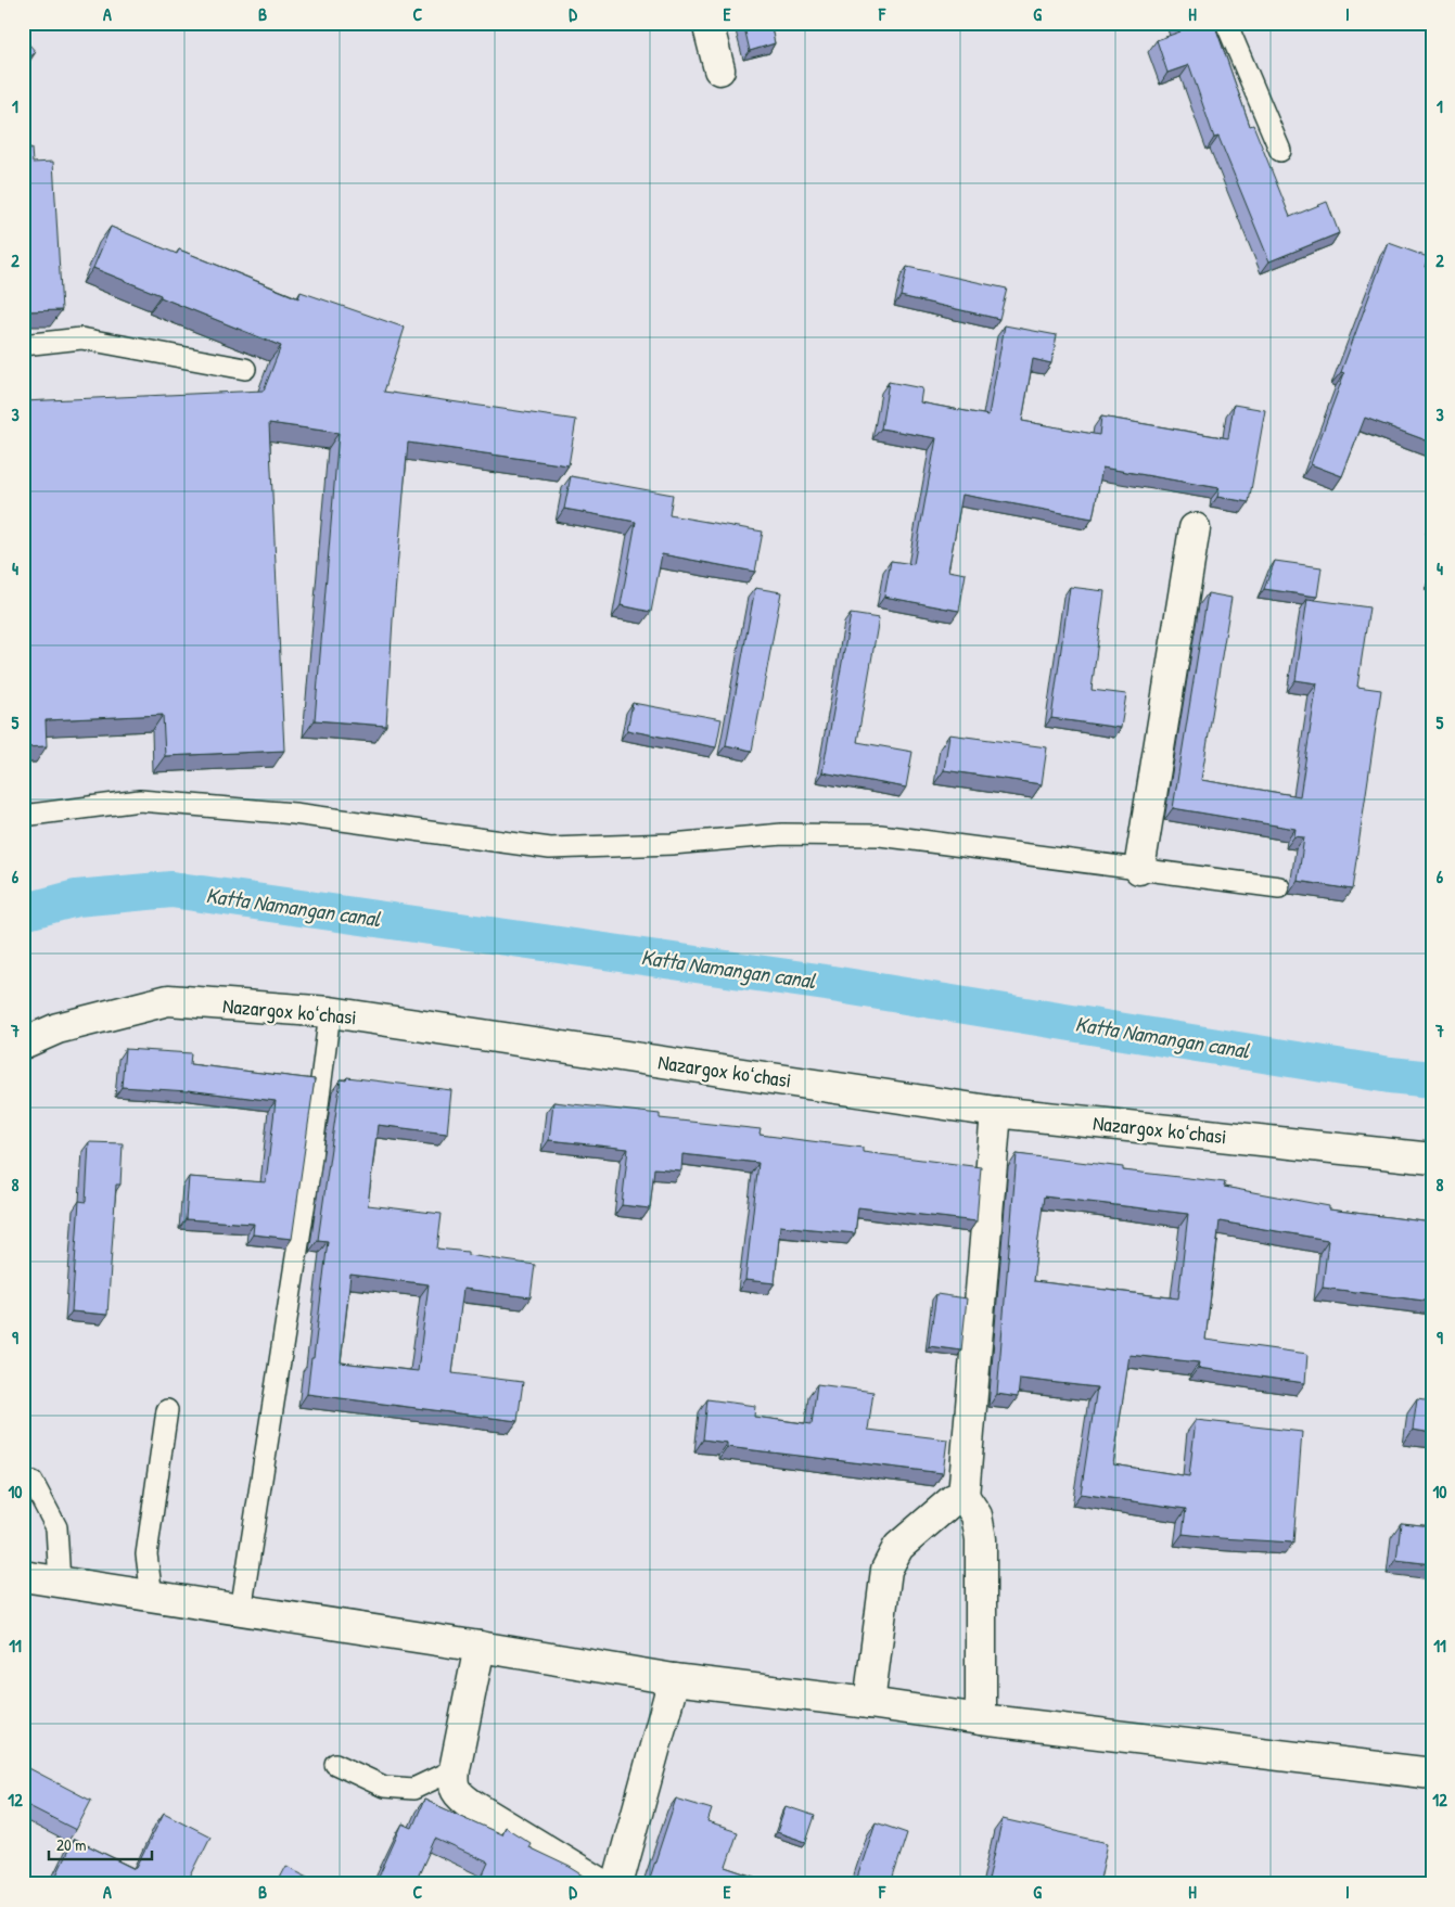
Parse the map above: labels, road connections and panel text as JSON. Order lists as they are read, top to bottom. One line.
{"streets":{"street":["Nazargox koʻchasi"]},"water":["Katta Namangan canal"],"scale_bar":"20 m","grid":{"columns":["A","B","C","D","E","F","G","H","I"],"rows":["1","2","3","4","5","6","7","8","9","10","11","12"]}}
